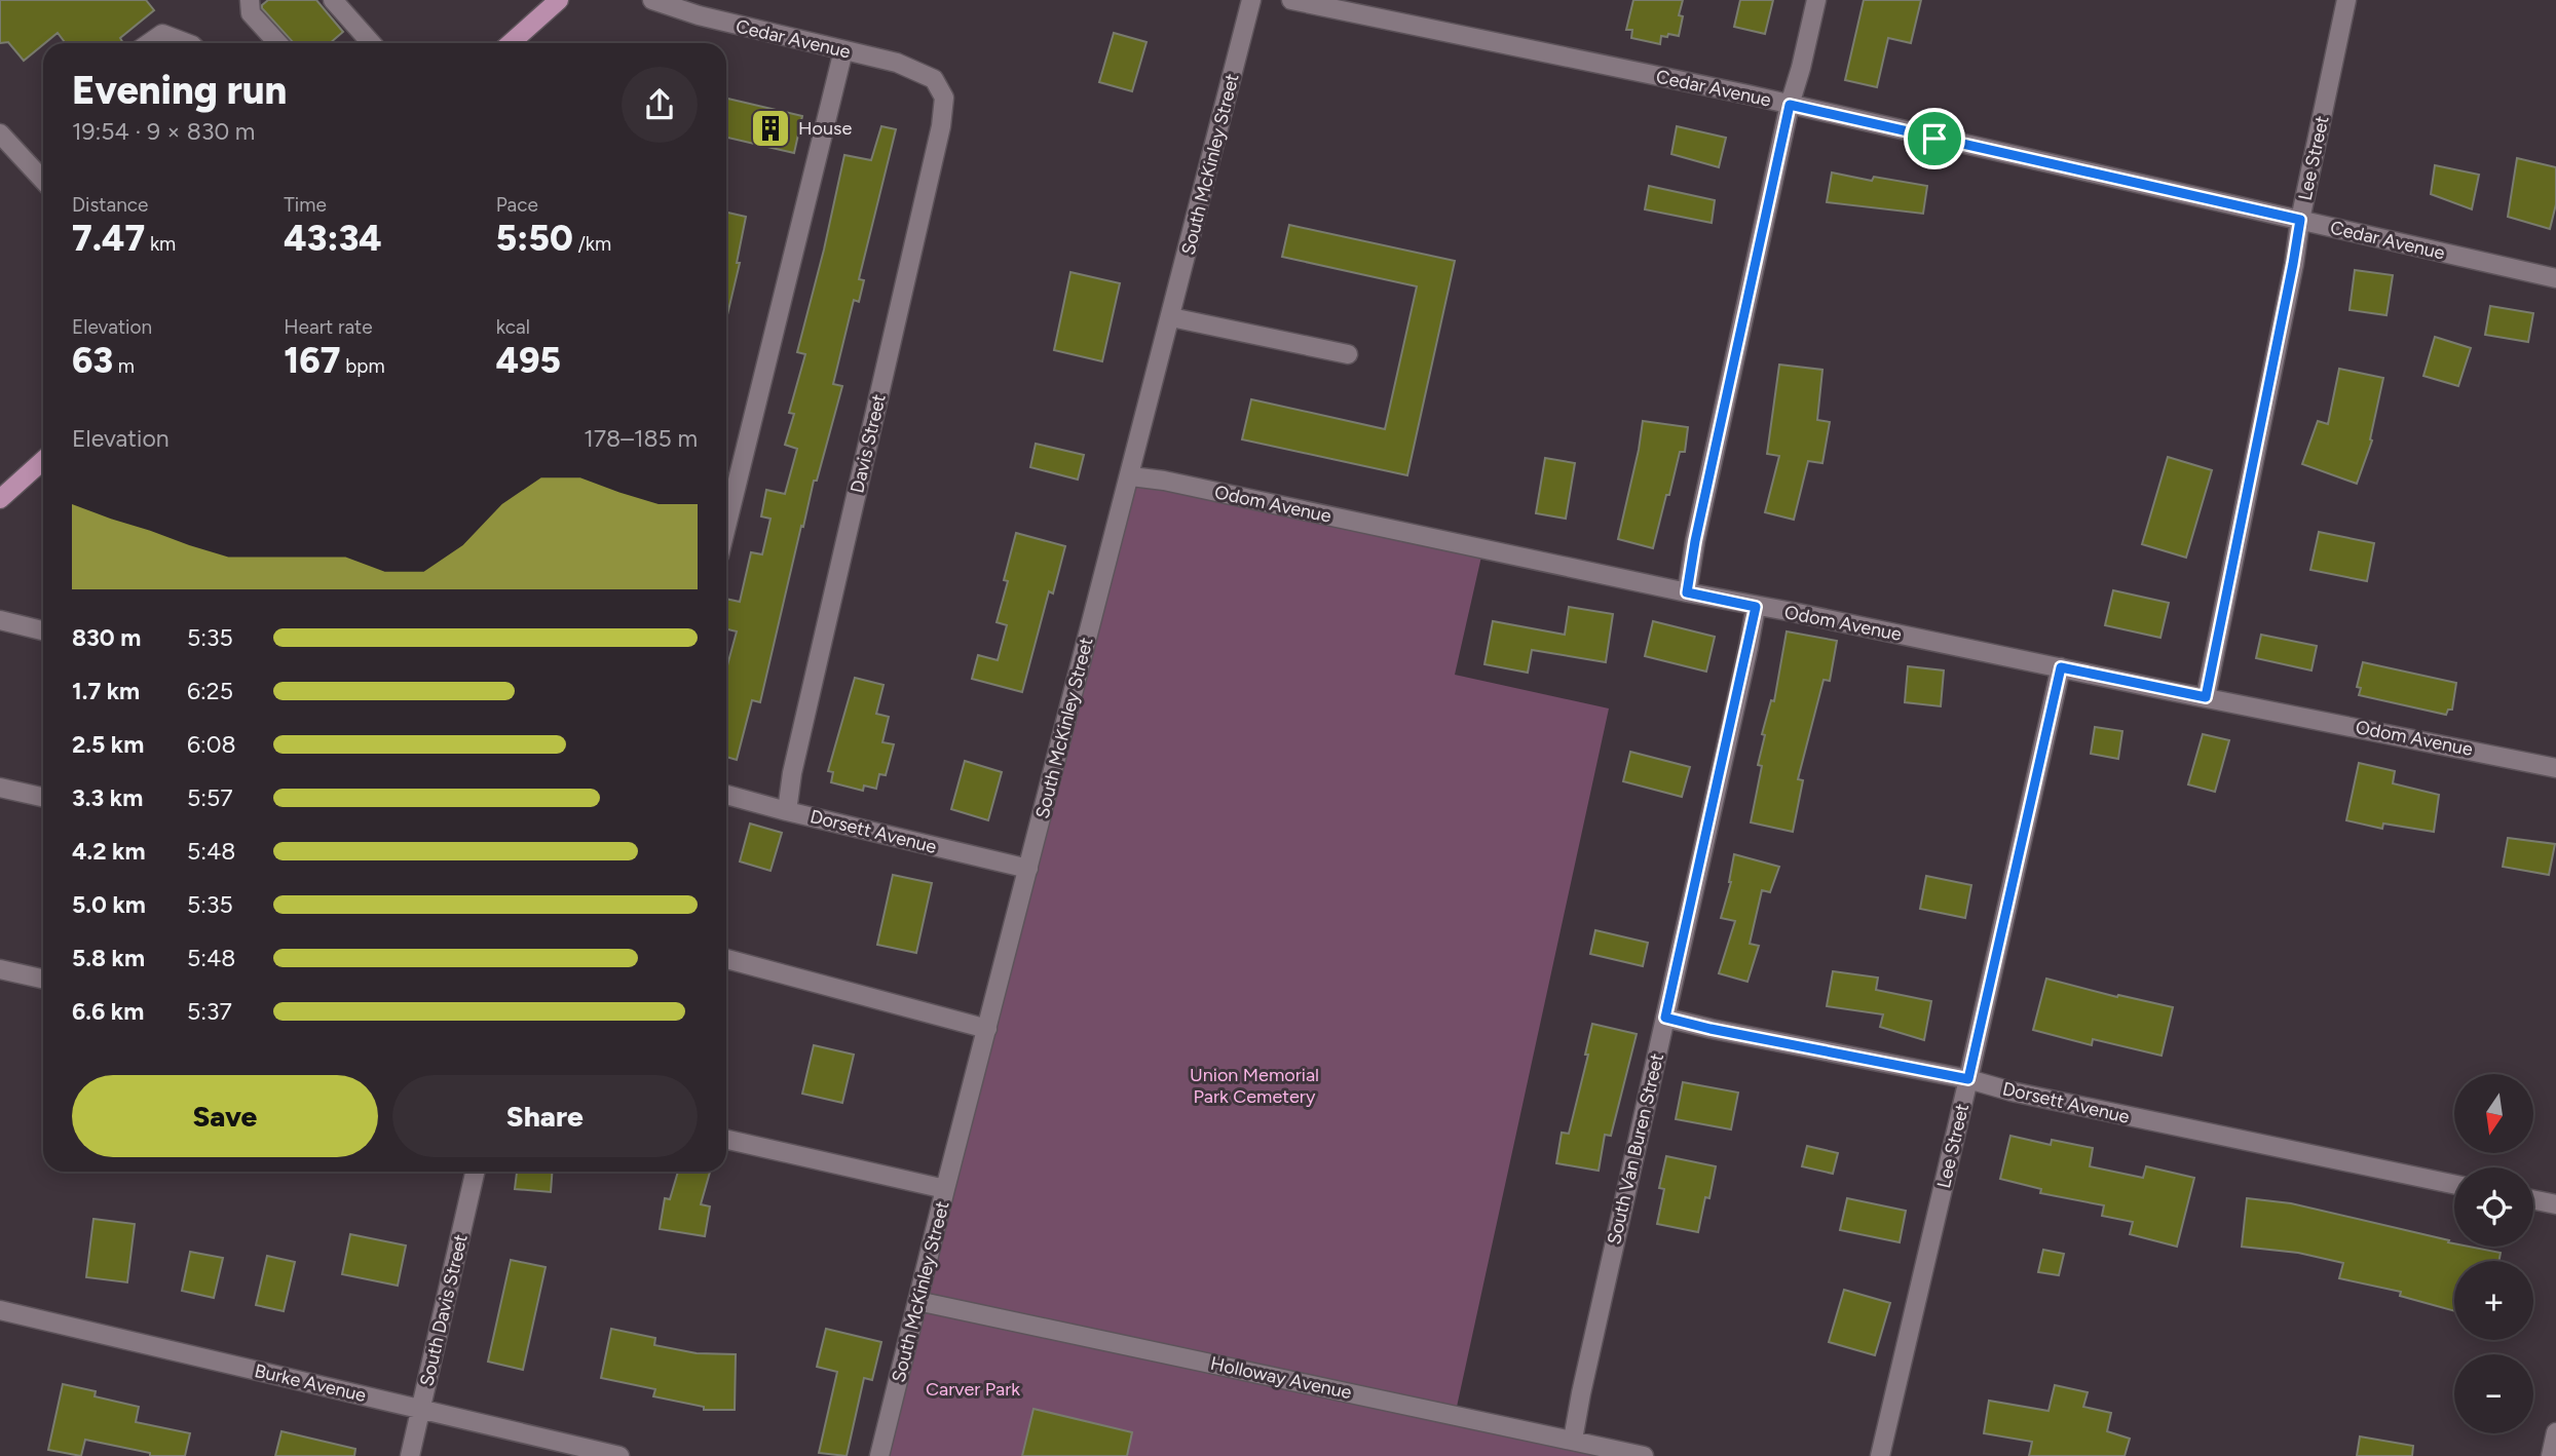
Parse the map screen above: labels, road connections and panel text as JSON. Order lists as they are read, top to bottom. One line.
{"streets":{"street":["Cedar Avenue","Lee Street","South McKinley Street","Davis Street","Odom Avenue","Dorsett Avenue","South Van Buren Street","South Davis Street","Holloway Avenue","Burke Avenue"]},"crossings":[["Cedar Avenue","Lee Street"],["Cedar Avenue","Davis Street"],["Lee Street","Odom Avenue"],["Lee Street","Dorsett Avenue"],["South McKinley Street","Odom Avenue"],["South McKinley Street","Dorsett Avenue"],["South McKinley Street","Holloway Avenue"],["Davis Street","Dorsett Avenue"],["Odom Avenue","South Van Buren Street"],["Dorsett Avenue","South Van Buren Street"],["South Van Buren Street","Holloway Avenue"],["South Davis Street","Burke Avenue"]],"parks":["Union Memorial Park Cemetery","Carver Park"],"places":{"building":["House"]},"north":"bottom","page":{"heading":["Evening run","19:54 · 9 × 830 m"],"stats":[["Distance","7.47 km"],["Time","43:34"],["Pace","5:50 /km"],["Elevation","63 m"],["Heart rate","167 bpm"],["kcal","495"]],"chart":["Elevation","178–185 m"],"list":[{"name":"830 m","note":"5:35"},{"name":"1.7 km","note":"6:25"},{"name":"2.5 km","note":"6:08"},{"name":"3.3 km","note":"5:57"},{"name":"4.2 km","note":"5:48"},{"name":"5.0 km","note":"5:35"},{"name":"5.8 km","note":"5:48"},{"name":"6.6 km","note":"5:37"}],"buttons":["Save","Share"],"map_buttons":["+","−"]}}
